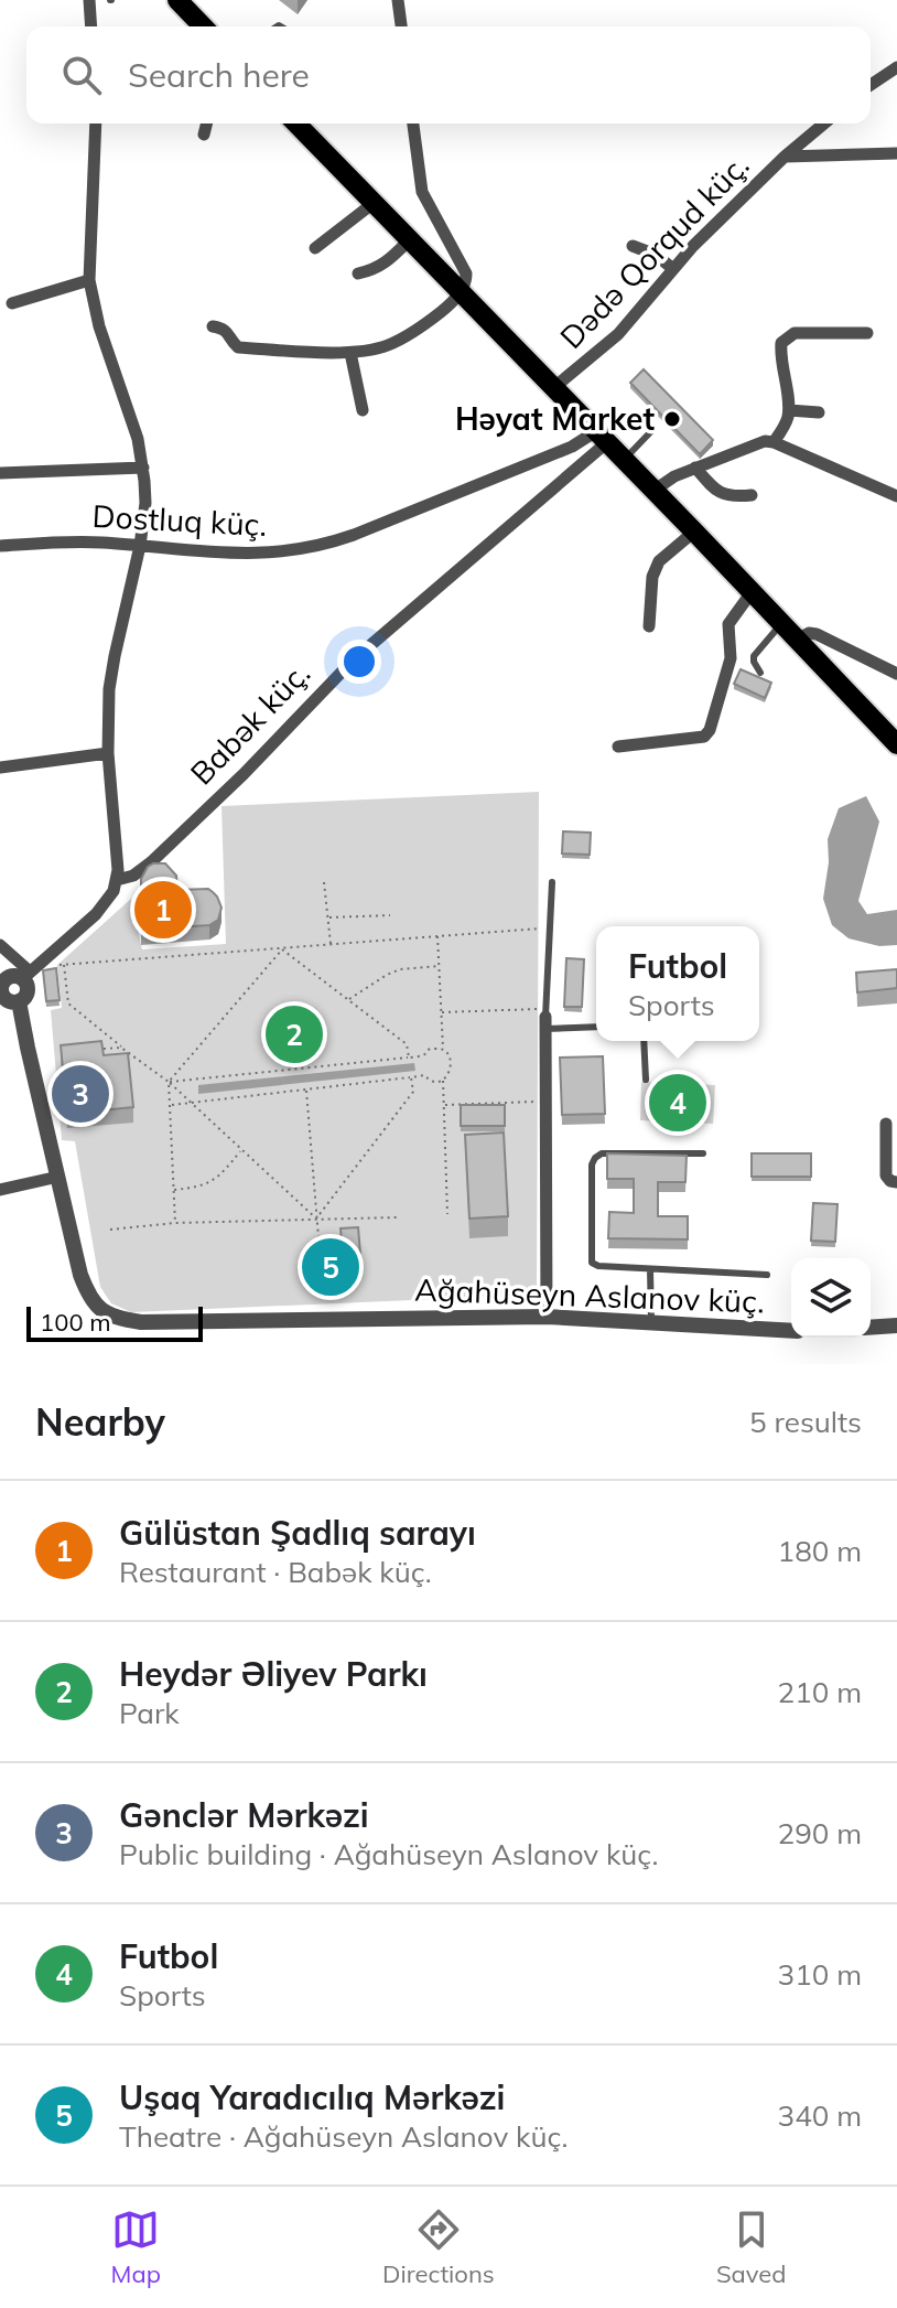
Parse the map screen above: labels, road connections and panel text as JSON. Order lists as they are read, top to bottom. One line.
{"streets":{"street":["Dədə Qorqud küç.","Dostluq küç.","Babək küç.","Ağahüseyn Aslanov küç."]},"crossings":[["Dostluq küç.","Babək küç."],["Babək küç.","Ağahüseyn Aslanov küç."]],"places":["Həyat Market"],"scale_bar":"100 m","page":{"search":"Search here","pins":["1","2","3","4","5"],"popup":["Futbol","Sports"],"scale":"100 m","heading":["Nearby","5 results"],"list":[{"mark":"1","name":"Gülüstan Şadlıq sarayı","note":"Restaurant · Babək küç.","value":"180 m"},{"mark":"2","name":"Heydər Əliyev Parkı","note":"Park","value":"210 m"},{"mark":"3","name":"Gənclər Mərkəzi","note":"Public building · Ağahüseyn Aslanov küç.","value":"290 m"},{"mark":"4","name":"Futbol","note":"Sports","value":"310 m"},{"mark":"5","name":"Uşaq Yaradıcılıq Mərkəzi","note":"Theatre · Ağahüseyn Aslanov küç.","value":"340 m"}],"nav":["Map","Directions","Saved"]}}
